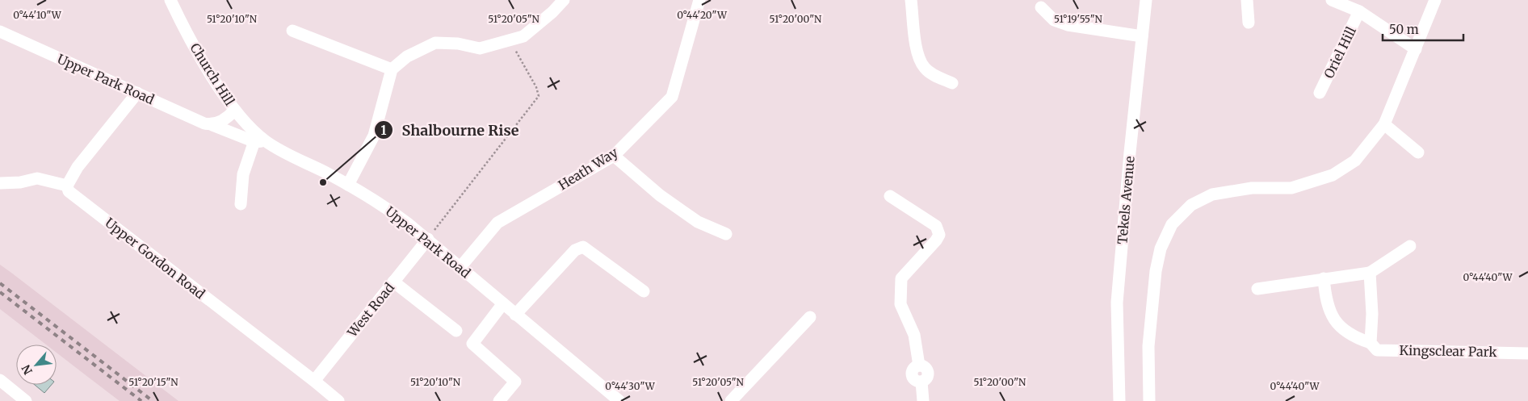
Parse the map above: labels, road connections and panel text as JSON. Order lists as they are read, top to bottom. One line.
{"streets":{"street":["Oriel Hill","Church Hill","Upper Park Road","Heath Way","Tekels Avenue","Upper Gordon Road","West Road","Kingsclear Park"]},"crossings":[["Church Hill","Upper Park Road"],["Upper Park Road","Heath Way"],["Upper Park Road","West Road"],["Upper Gordon Road","West Road"]],"places":["Shalbourne Rise"],"scale_bar":"50 m","north":"bottom left","coordinates":["0°44'20\"W","0°44'10\"W","51°20'10\"N","51°20'05\"N","51°20'00\"N","51°19'55\"N","0°44'40\"W","51°20'15\"N","0°44'30\"W"]}
